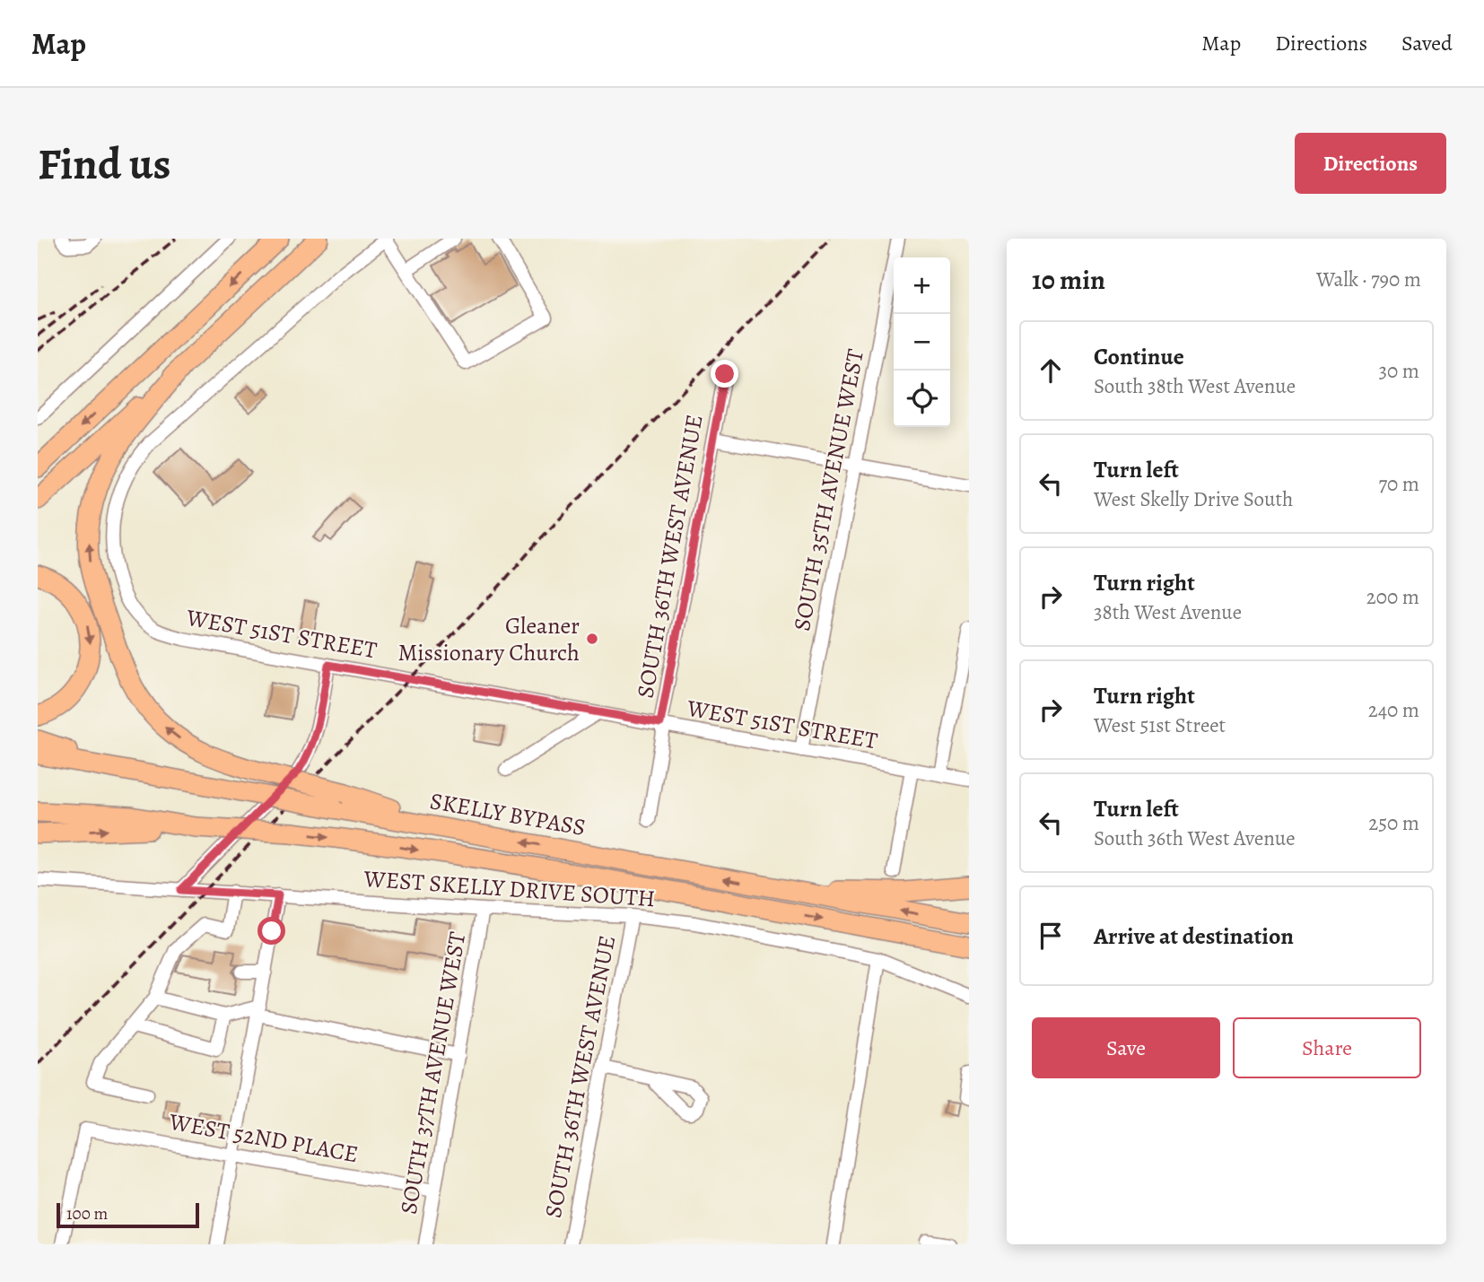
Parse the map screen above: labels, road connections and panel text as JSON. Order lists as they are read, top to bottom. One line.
{"streets":{"highway":["SKELLY BYPASS"],"street":["SOUTH 35TH AVENUE WEST","SOUTH 36TH WEST AVENUE","WEST 51ST STREET","WEST SKELLY DRIVE SOUTH","SOUTH 37TH AVENUE WEST","WEST 52ND PLACE"]},"crossings":[["SOUTH 35TH AVENUE WEST","WEST 51ST STREET"],["SOUTH 36TH WEST AVENUE","WEST 51ST STREET"],["SOUTH 36TH WEST AVENUE","WEST SKELLY DRIVE SOUTH"],["WEST SKELLY DRIVE SOUTH","SOUTH 37TH AVENUE WEST"],["SOUTH 37TH AVENUE WEST","WEST 52ND PLACE"]],"places":["Gleaner Missionary Church"],"scale_bar":"100 m","page":{"header":"Map","nav":["Map","Directions","Saved"],"buttons":["Directions",["Save","Share"]],"title":"Find us","heading":["10 min","Walk · 790 m"],"map_buttons":["+","−"],"list":[["Continue","South 38th West Avenue","30 m"],["Turn left","West Skelly Drive South","70 m"],["Turn right","38th West Avenue","200 m"],["Turn right","West 51st Street","240 m"],["Turn left","South 36th West Avenue","250 m"],"Arrive at destination"],"scale":"100 m"}}
